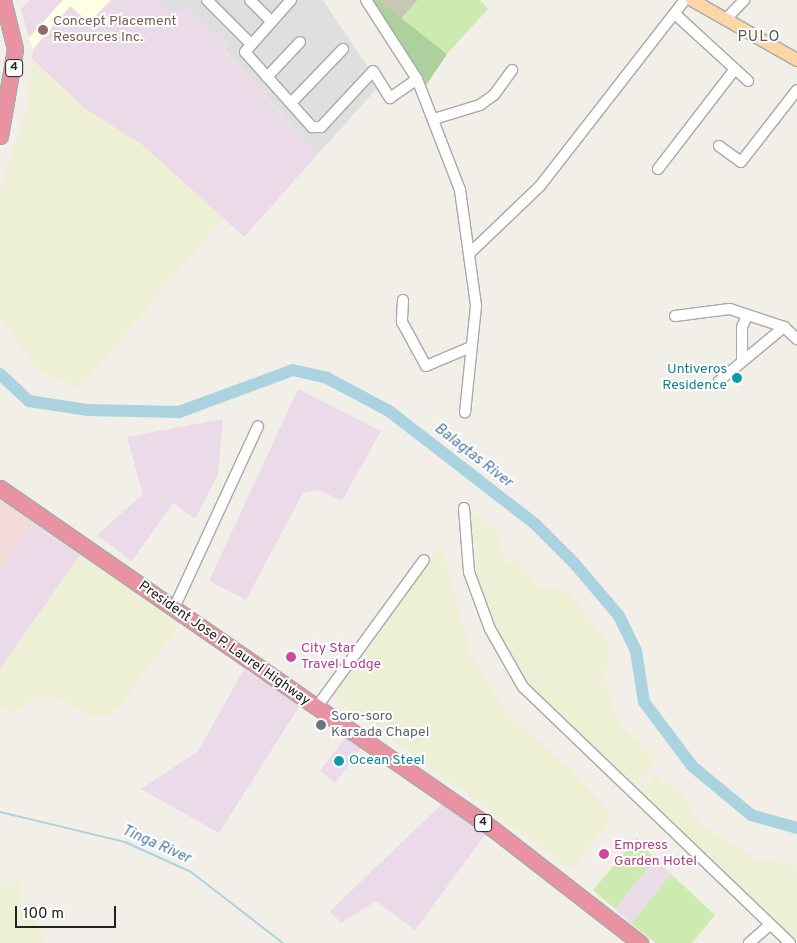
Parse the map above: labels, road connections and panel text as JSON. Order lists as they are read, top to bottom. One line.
{"streets":{"highway":["4","President Jose P. Laurel Highway"]},"districts":["PULO"],"water":["Balagtas River","Tinga River"],"places":["Concept Placement Resources Inc.","Untiveros Residence","City Star Travel Lodge","Soro-soro Karsada Chapel","Ocean Steel","Empress Garden Hotel"],"scale_bar":"100 m"}
